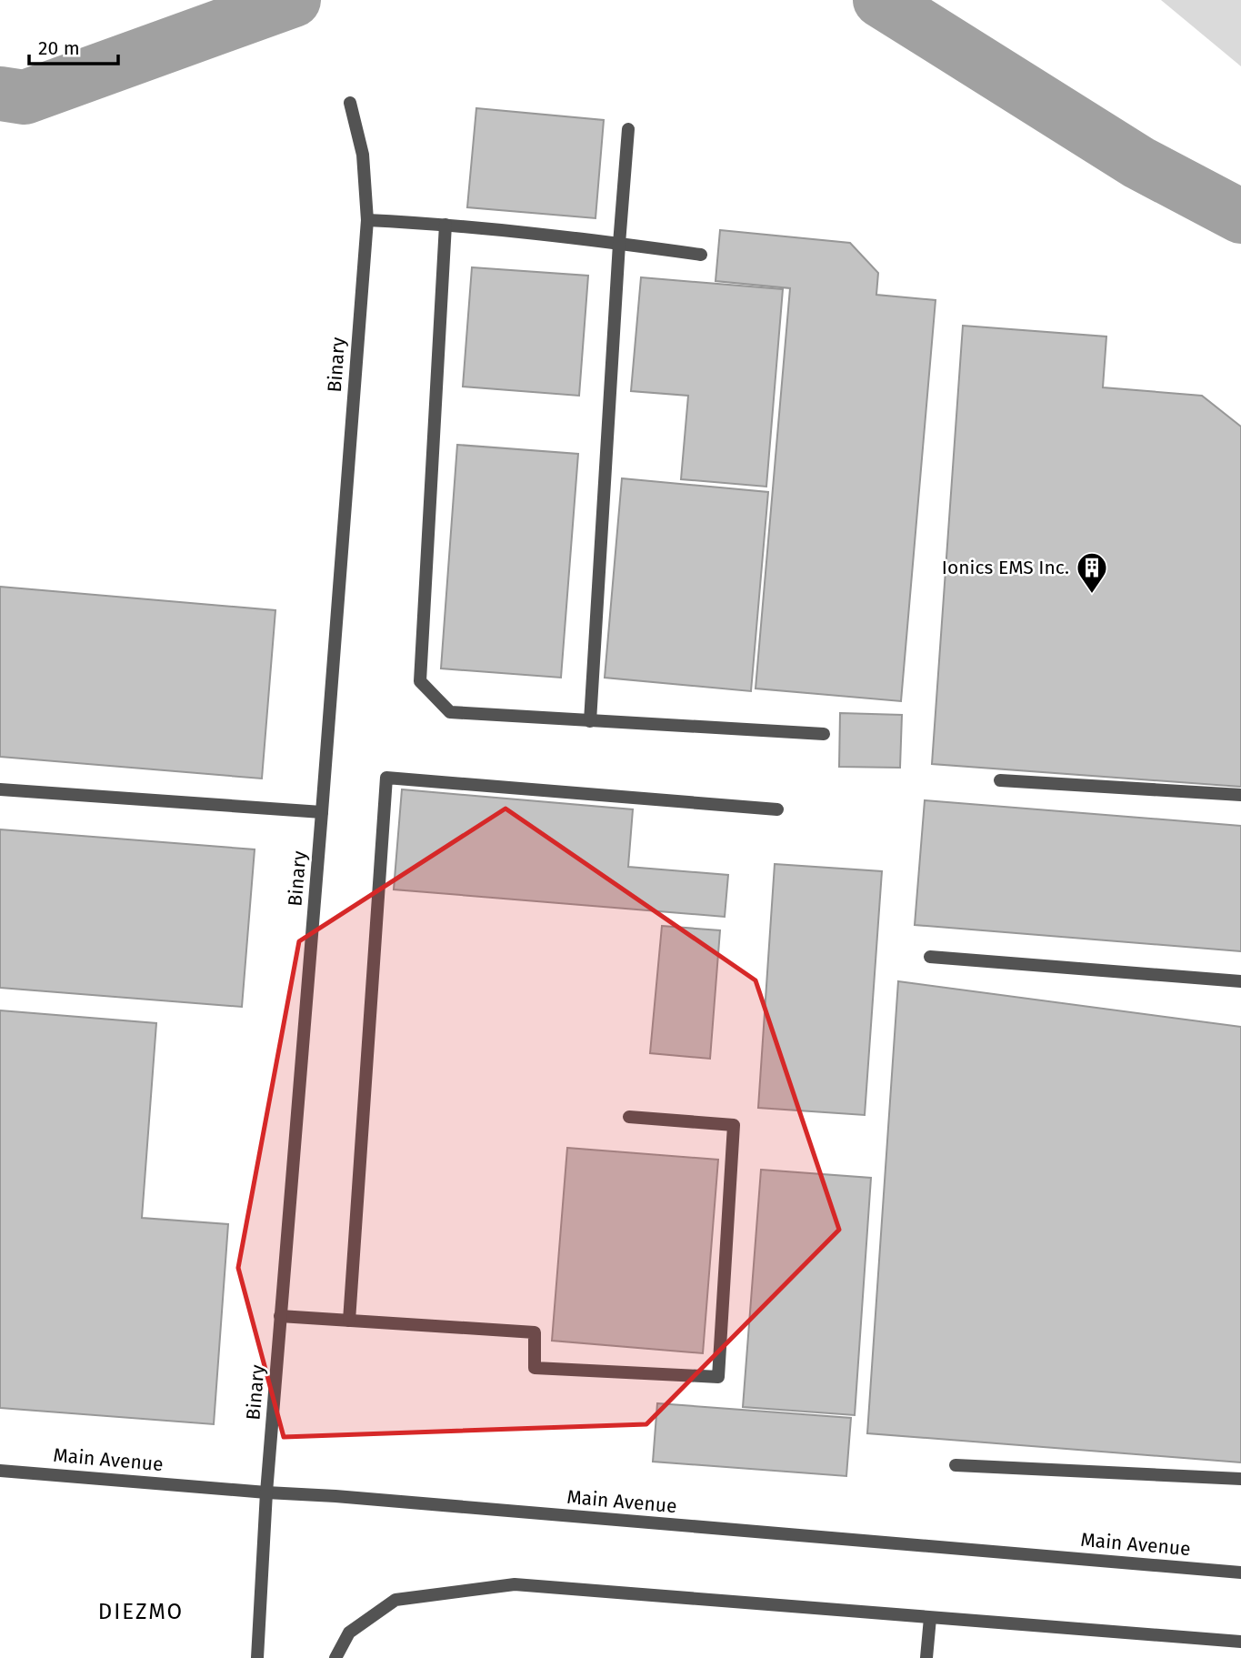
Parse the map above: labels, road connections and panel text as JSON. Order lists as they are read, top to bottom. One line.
{"streets":{"street":["Binary","Main Avenue"]},"crossings":[["Binary","Main Avenue"]],"districts":["DIEZMO"],"places":{"building":["Ionics EMS Inc."]},"scale_bar":"20 m"}
